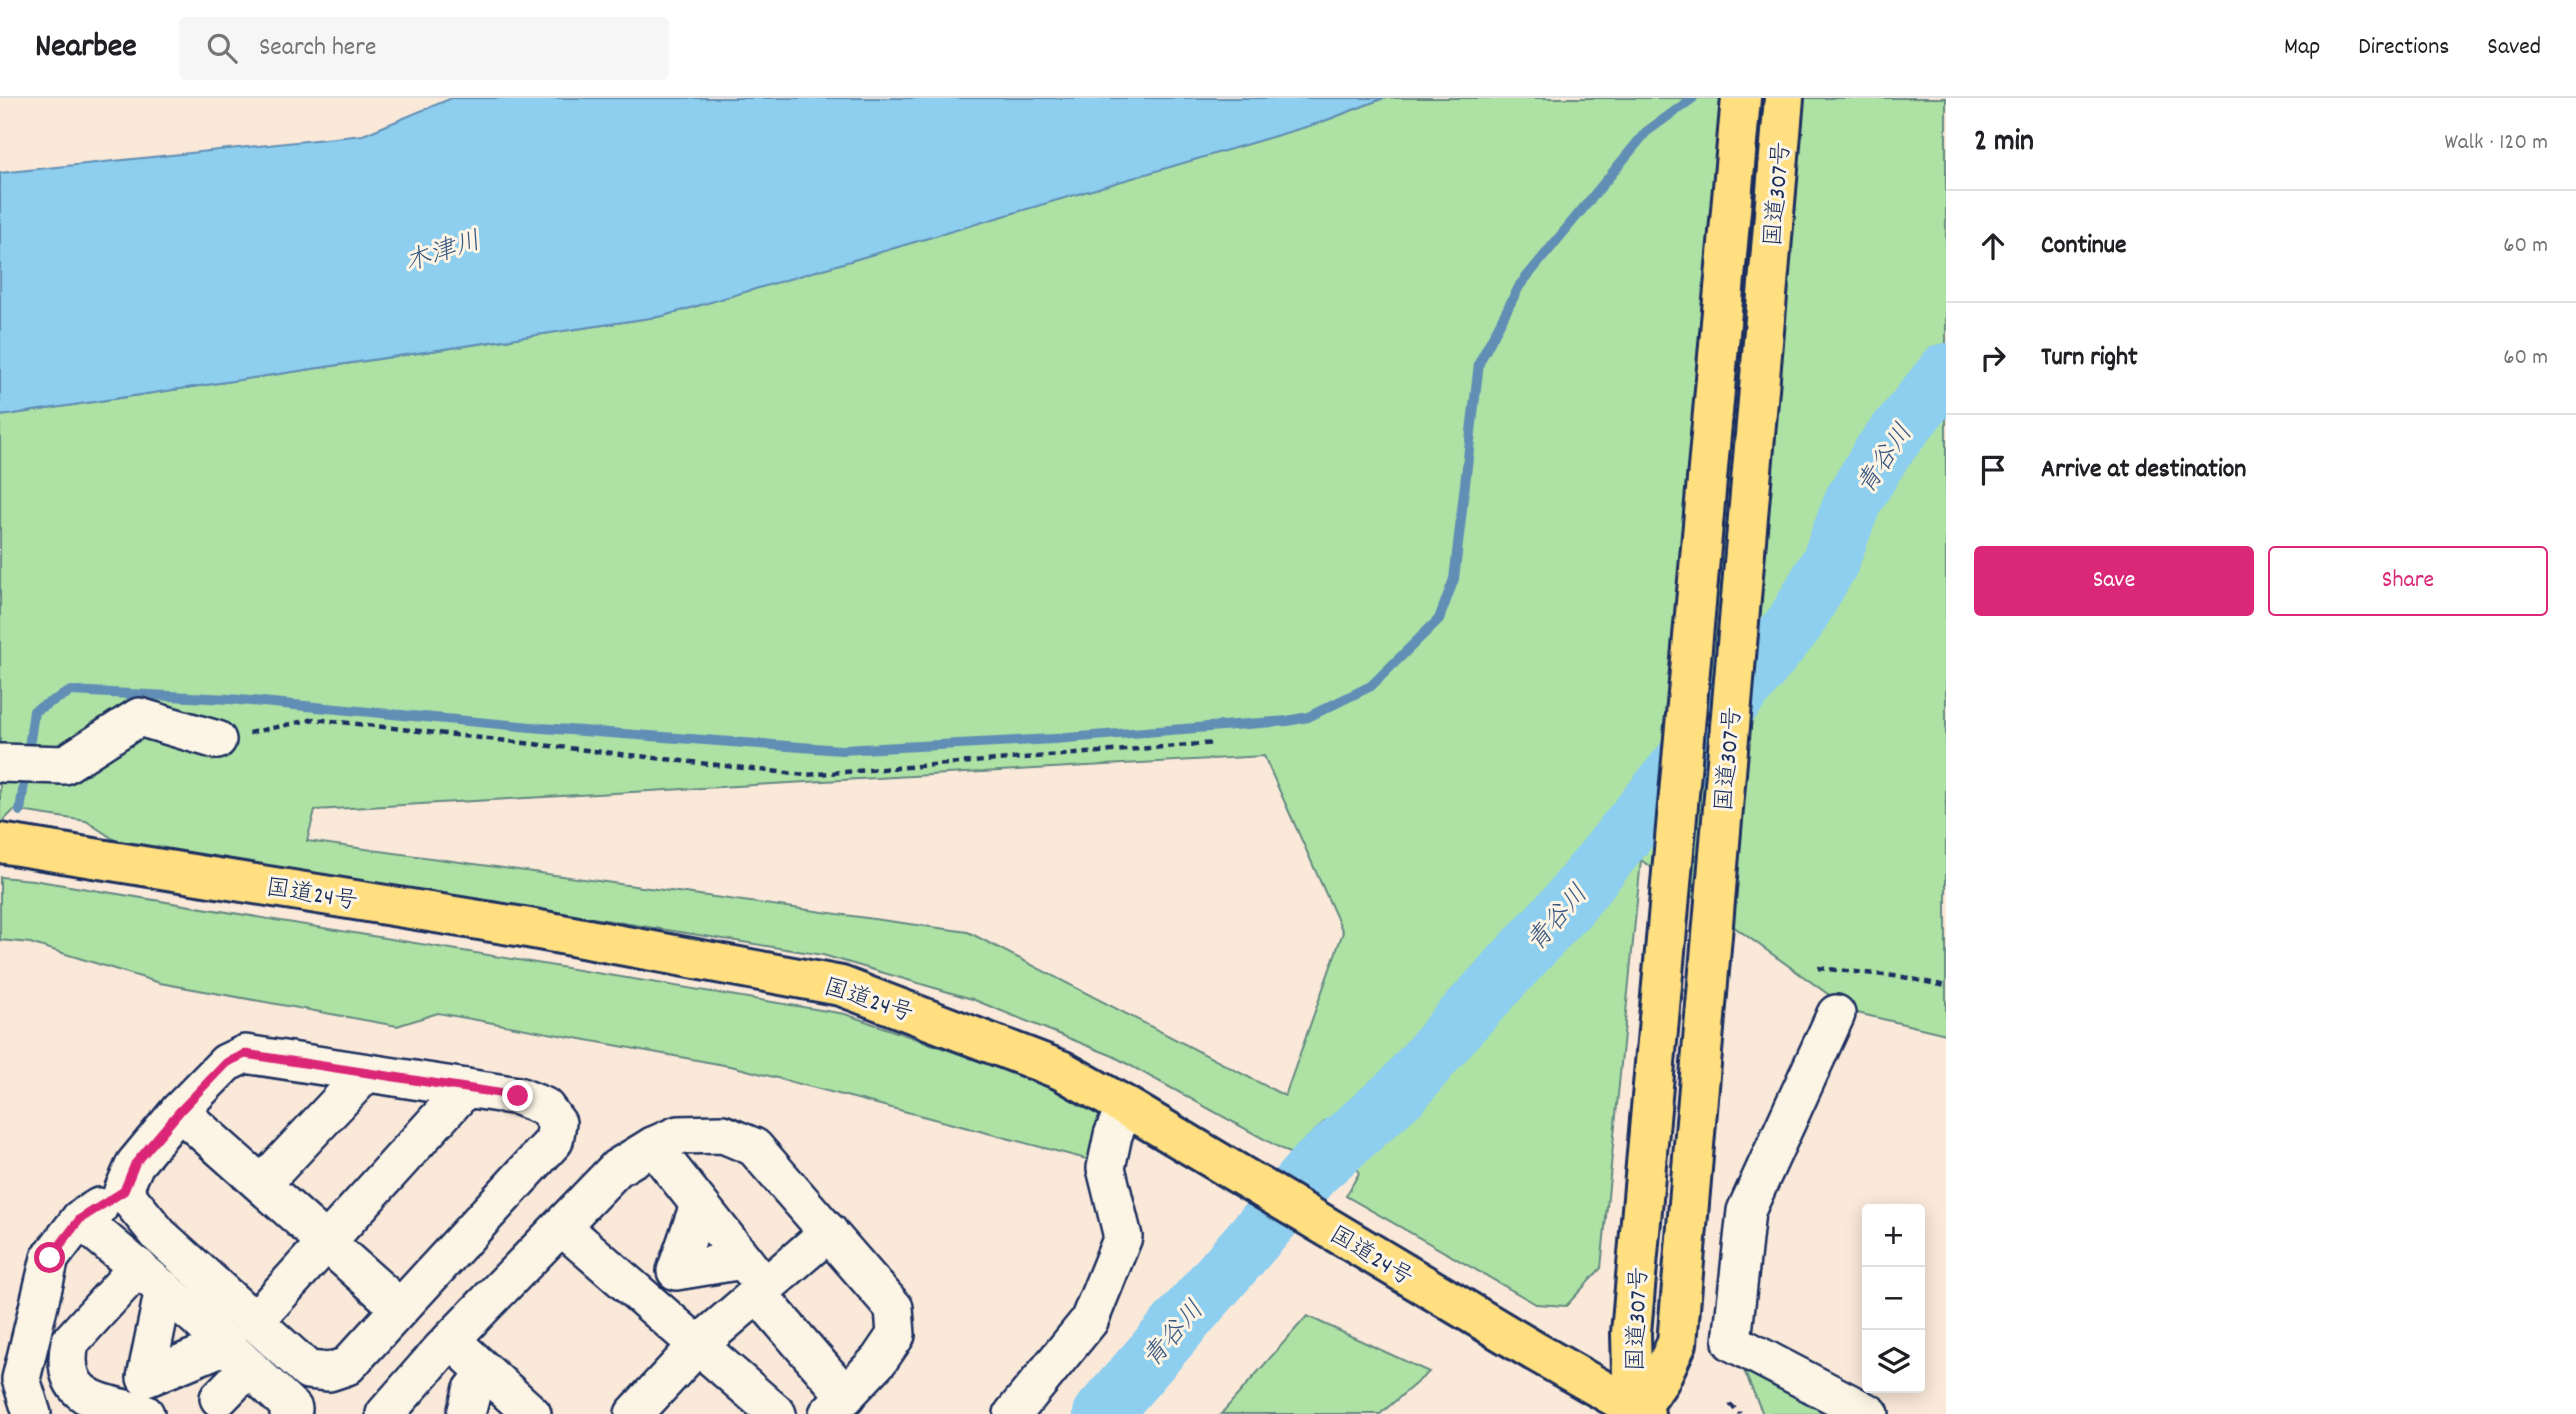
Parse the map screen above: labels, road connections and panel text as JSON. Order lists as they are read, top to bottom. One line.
{"streets":{"highway":["国道307号","国道24号"]},"crossings":[["国道307号","国道24号"]],"water":["木津川","青谷川"],"page":{"header":"Nearbee","search":"Search here","nav":["Map","Directions","Saved"],"heading":["2 min","Walk · 120 m"],"list":[["Continue","60 m"],["Turn right","60 m"],"Arrive at destination"],"buttons":["Save","Share"],"map_buttons":["+","−"]}}
